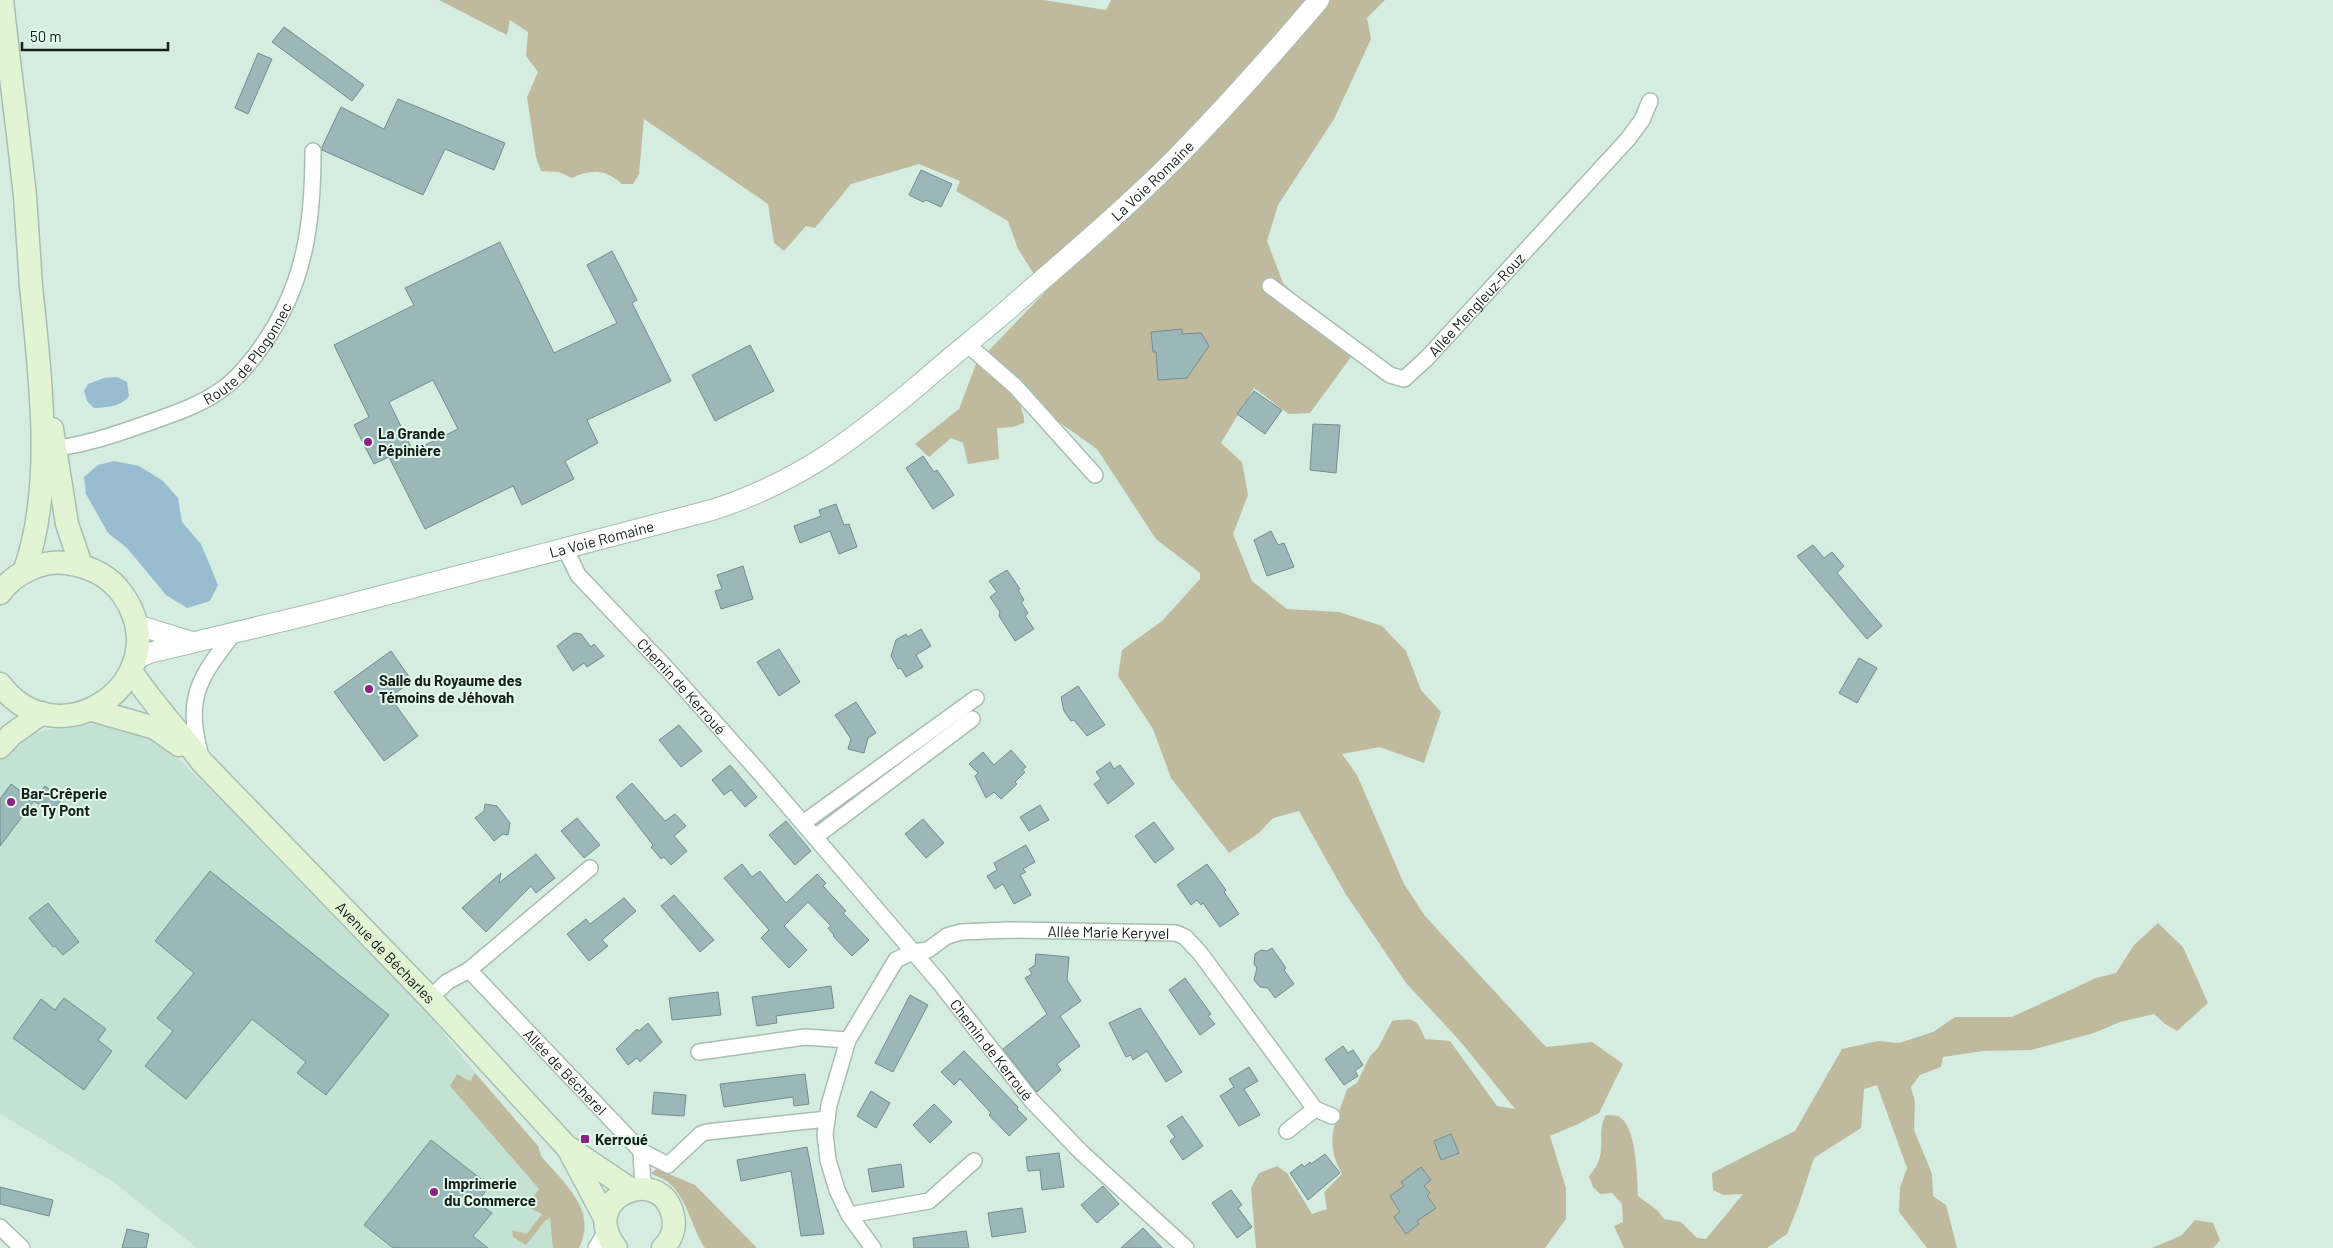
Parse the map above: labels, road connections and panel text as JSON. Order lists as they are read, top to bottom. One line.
{"streets":{"main road":["Avenue de Bécharles"],"street":["La Voie Romaine","Allée Mengleuz-Rouz","Route de Plogonnec","Chemin de Kerroué","Allée Marie Keryvel","Allée de Bécherel"]},"crossings":[["La Voie Romaine","Chemin de Kerroué"],["La Voie Romaine","Avenue de Bécharles"],["Chemin de Kerroué","Allée Marie Keryvel"],["Allée Marie Keryvel","Allée de Bécherel"]],"places":{"other":["La Grande Pépinière","Salle du Royaume des Témoins de Jéhovah","Bar-Crêperie de Ty Pont","Imprimerie du Commerce"],"transit":["Kerroué"]},"scale_bar":"50 m"}
